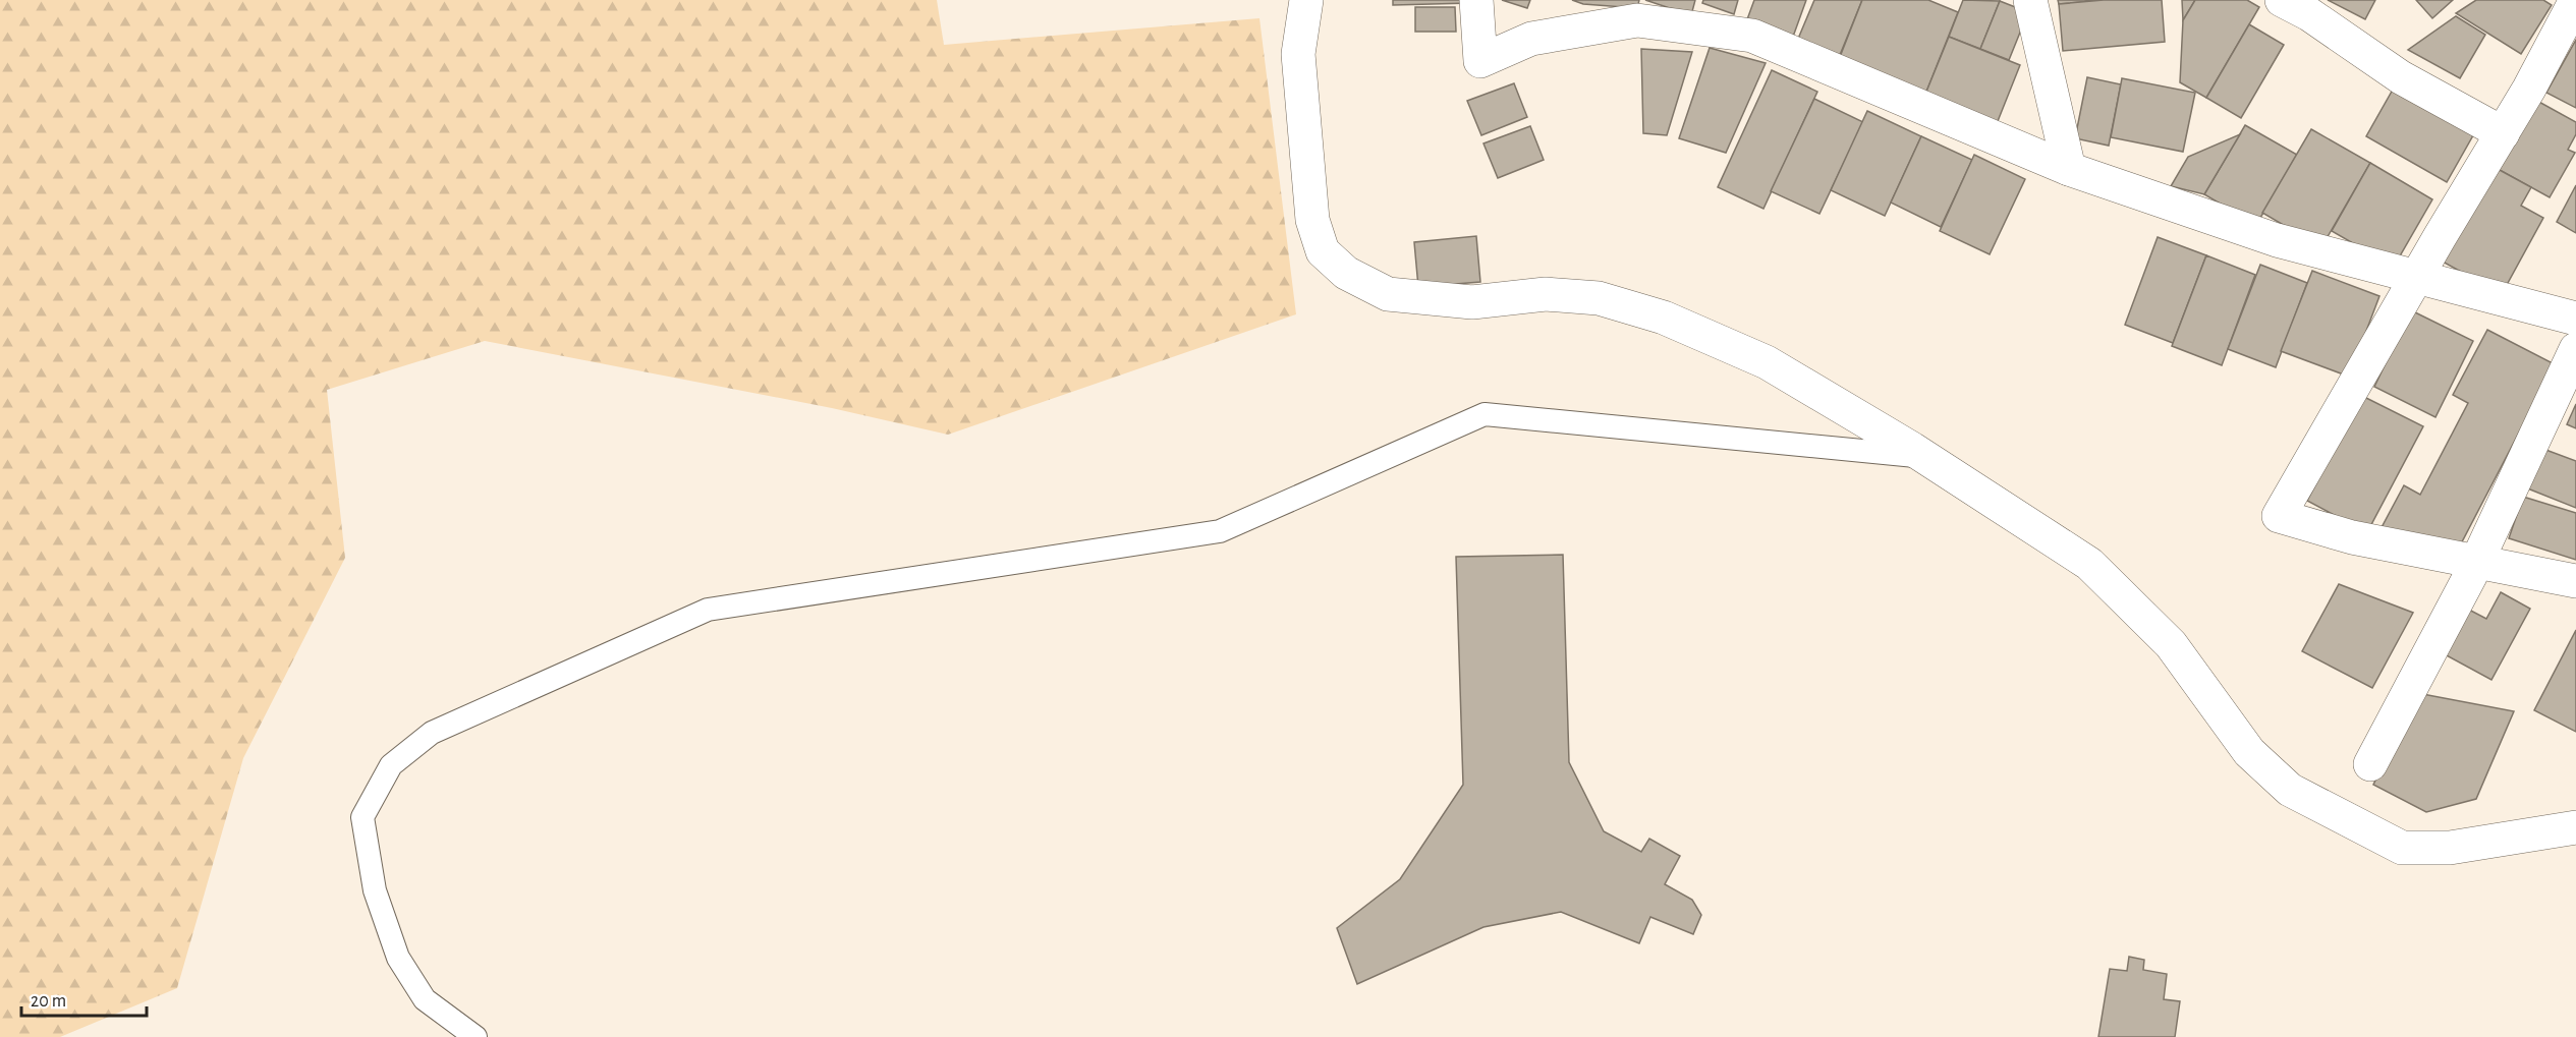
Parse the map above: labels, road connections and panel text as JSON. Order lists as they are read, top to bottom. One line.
{"scale_bar":"20 m"}
